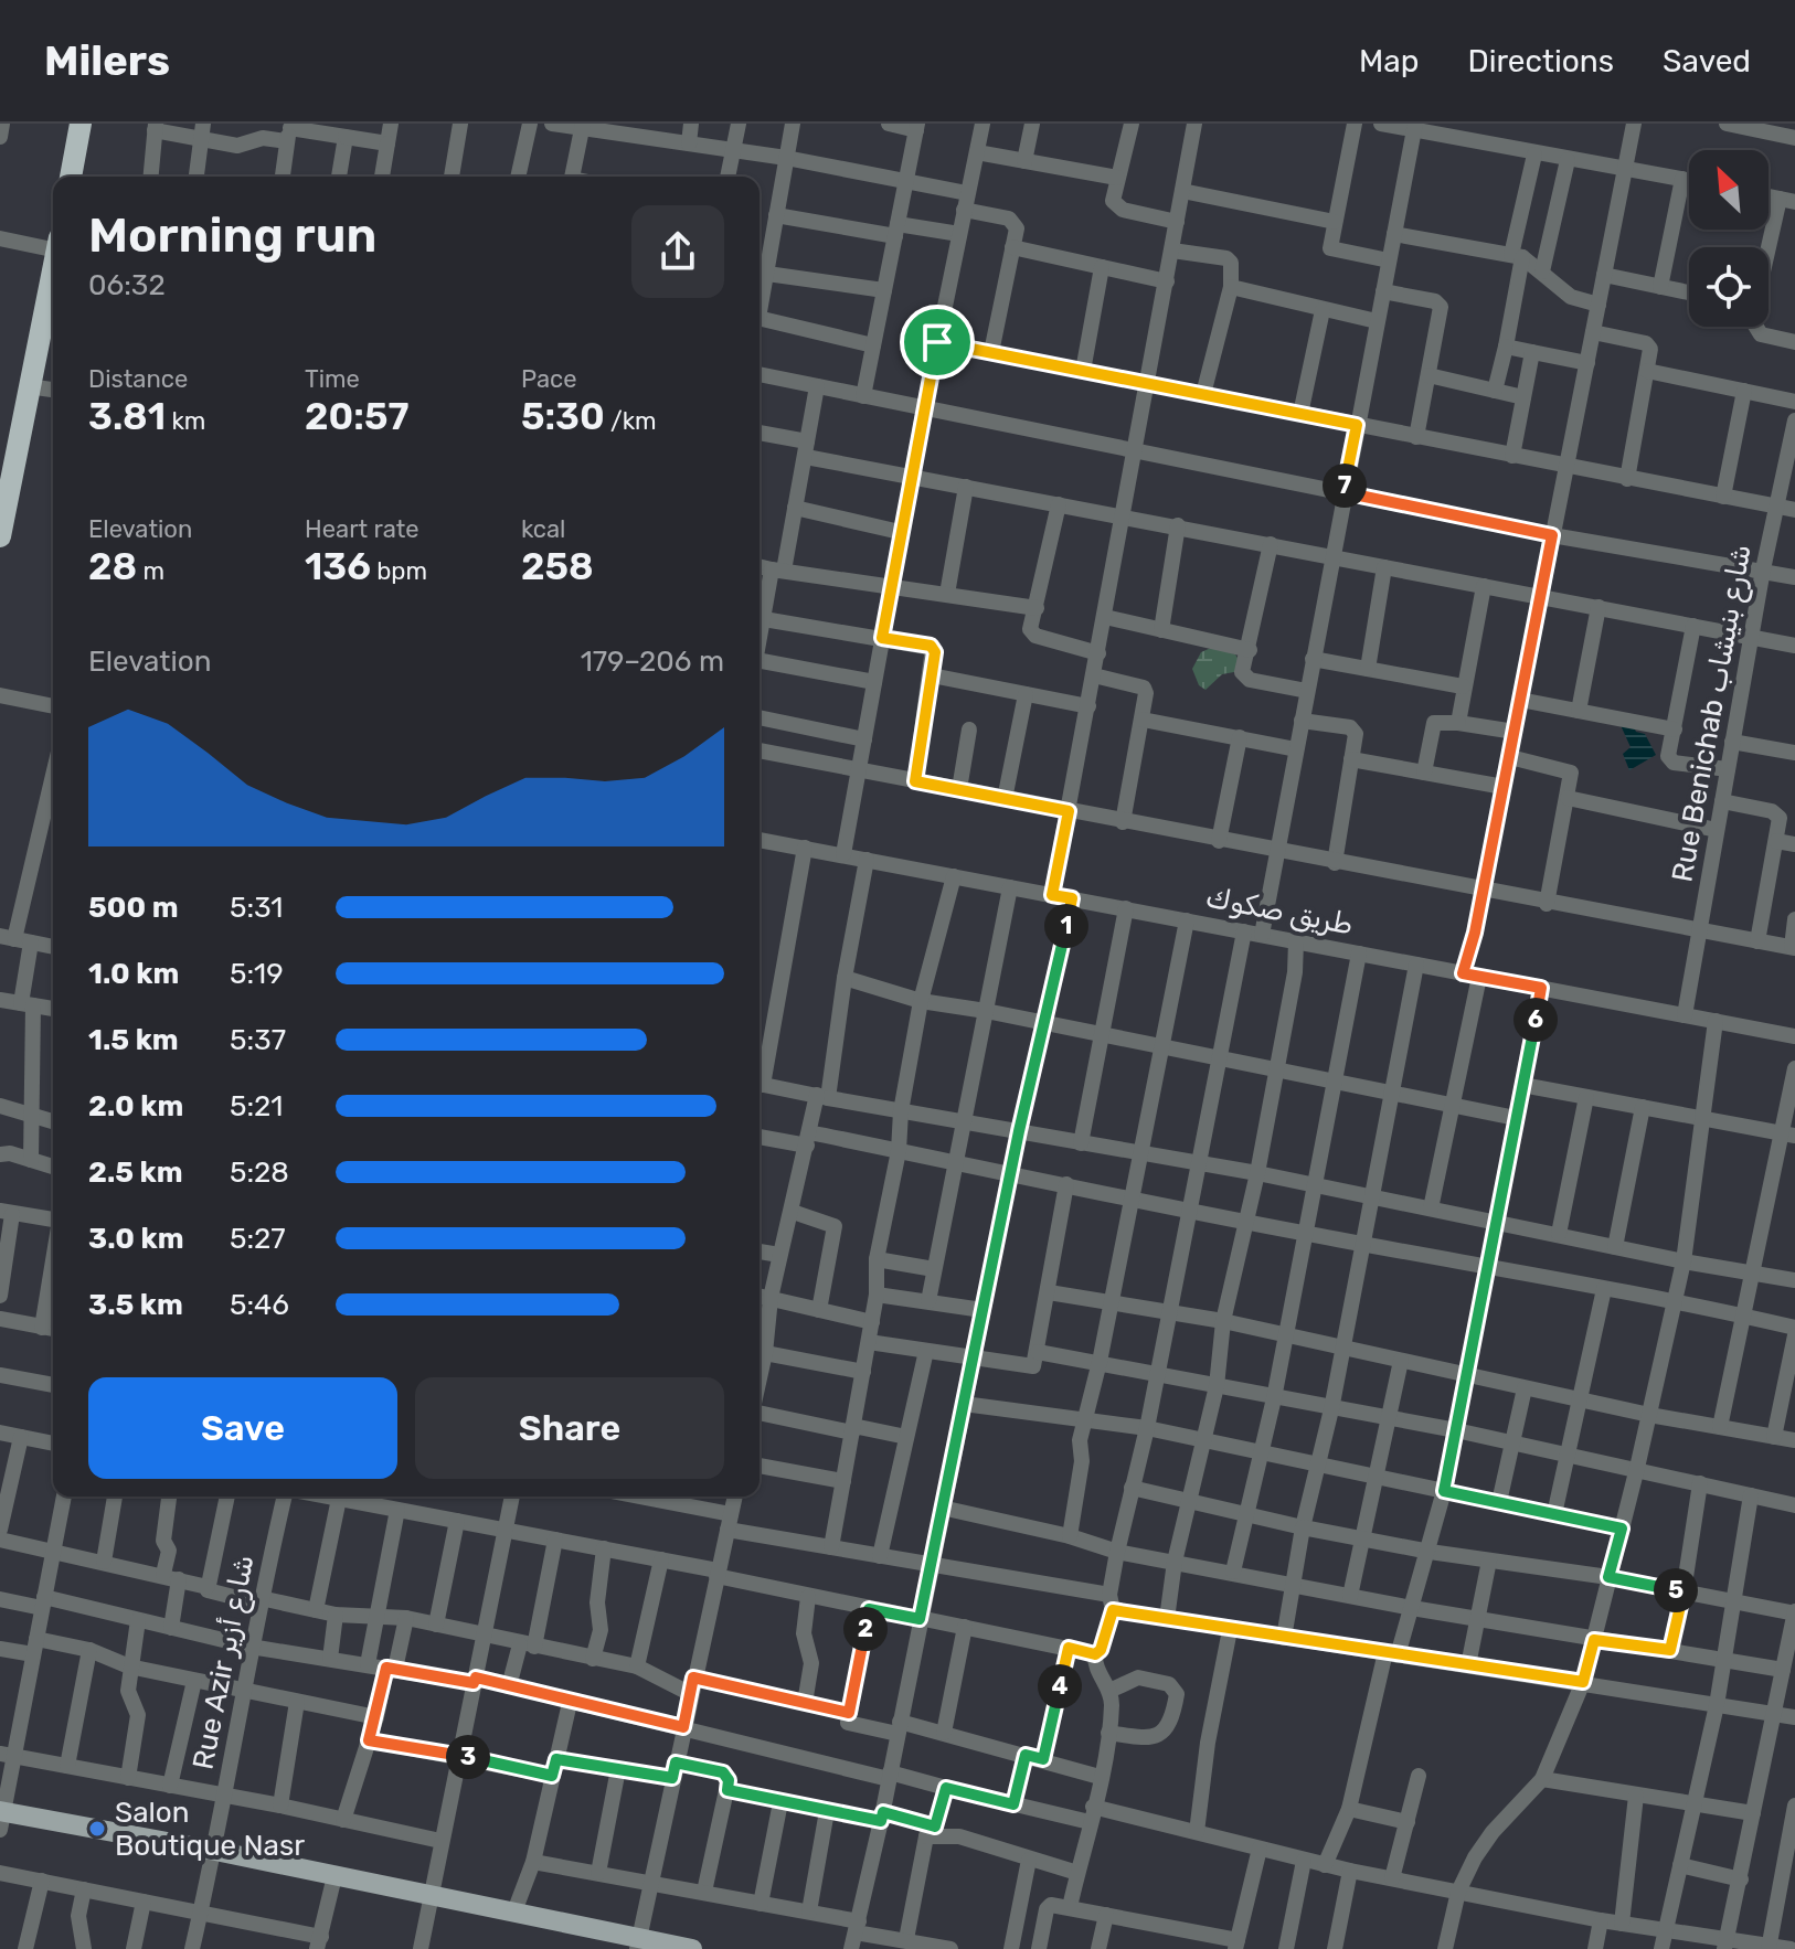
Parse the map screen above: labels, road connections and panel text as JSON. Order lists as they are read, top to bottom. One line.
{"streets":{"street":["Rue Benichab شارع بنيشاب","طريق صكوك","Rue Azir شارع أزير"]},"crossings":[["Rue Benichab شارع بنيشاب","طريق صكوك"]],"places":["Salon Boutique Nasr"],"north":"top left","page":{"header":"Milers","nav":["Map","Directions","Saved"],"heading":["Morning run","06:32"],"stats":[["Distance","3.81 km"],["Time","20:57"],["Pace","5:30 /km"],["Elevation","28 m"],["Heart rate","136 bpm"],["kcal","258"]],"pins":["7","1","6","5","2","4","3"],"chart":["Elevation","179–206 m"],"list":[{"name":"500 m","note":"5:31"},{"name":"1.0 km","note":"5:19"},{"name":"1.5 km","note":"5:37"},{"name":"2.0 km","note":"5:21"},{"name":"2.5 km","note":"5:28"},{"name":"3.0 km","note":"5:27"},{"name":"3.5 km","note":"5:46"}],"buttons":["Save","Share"]}}
